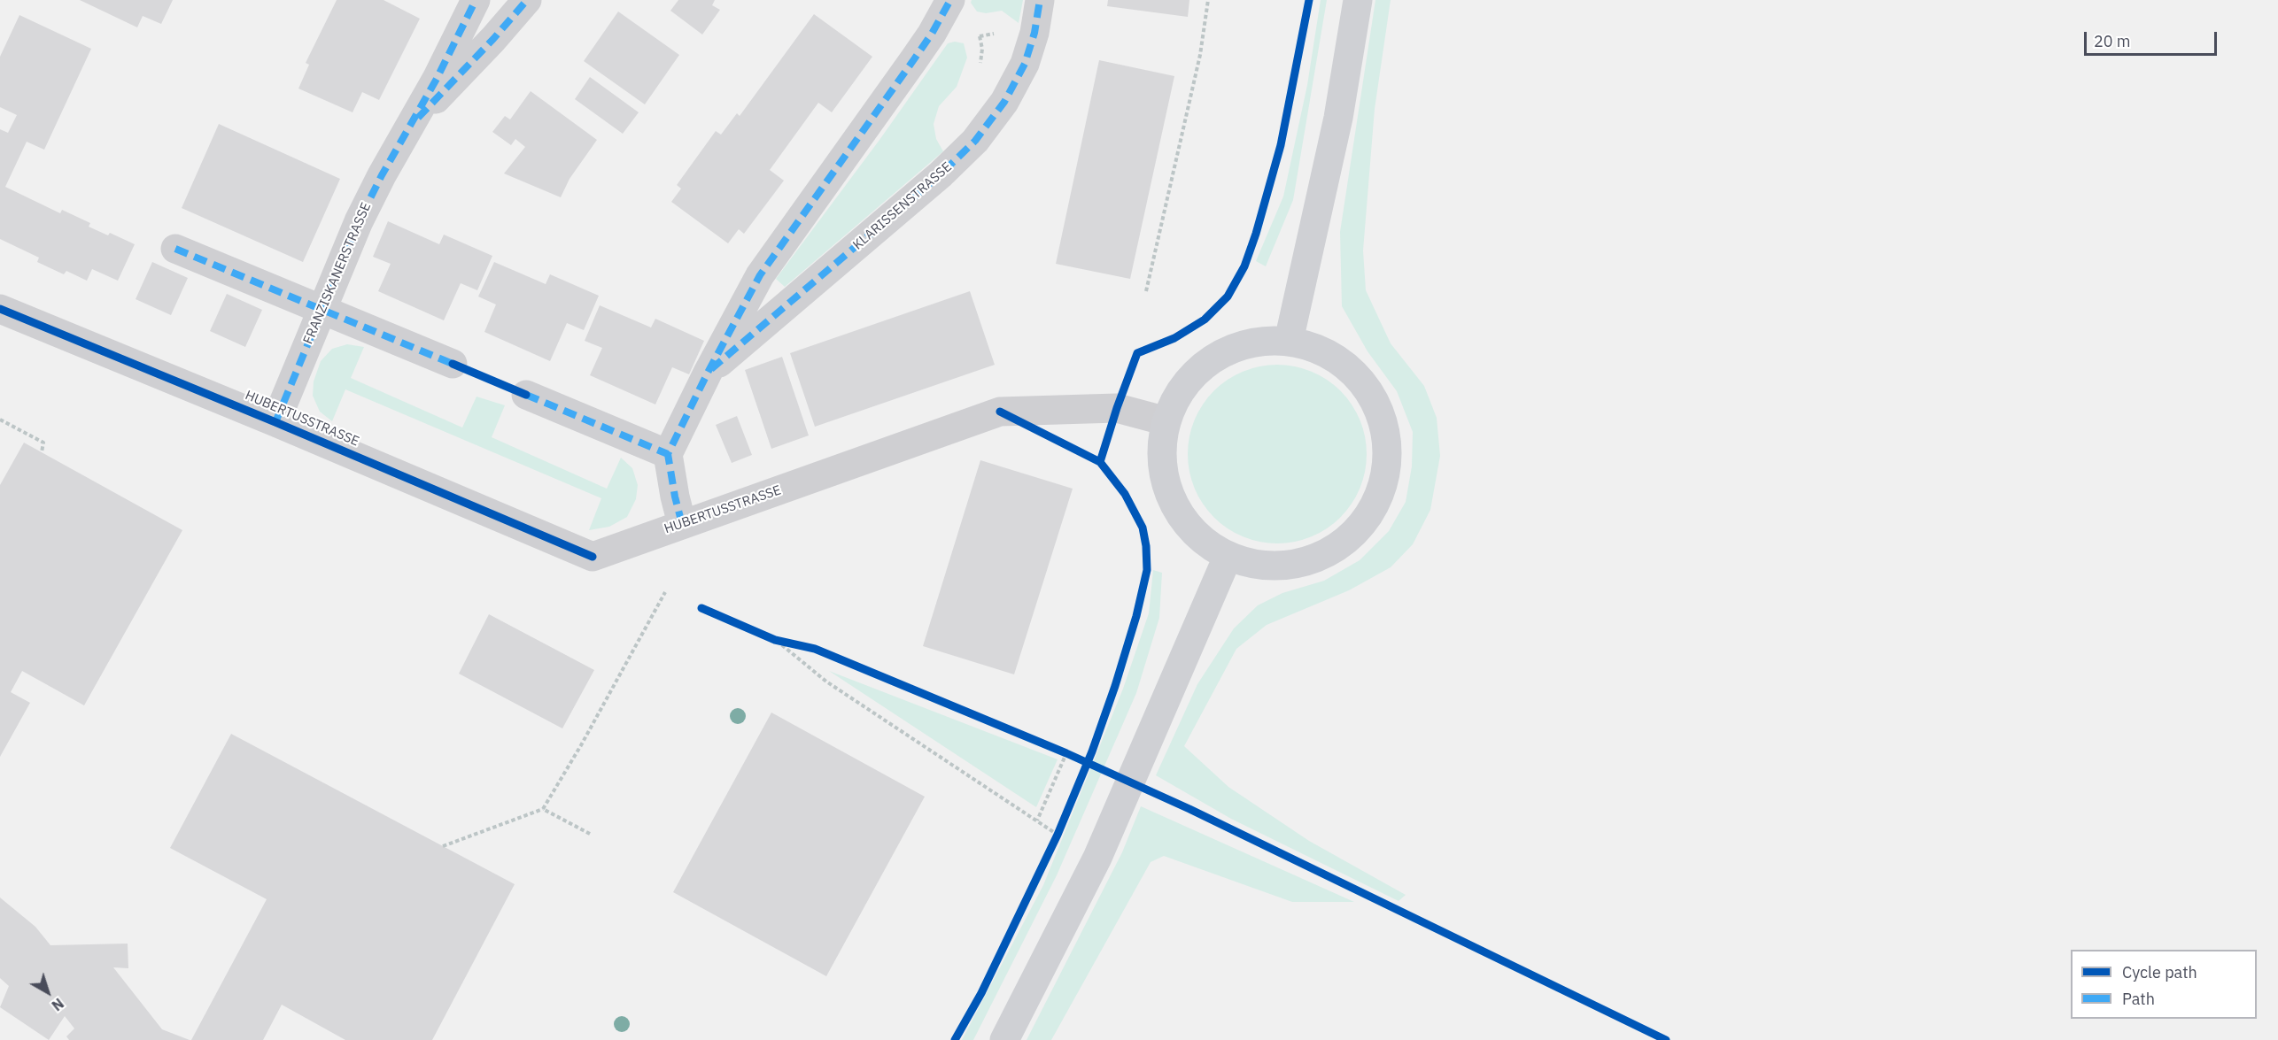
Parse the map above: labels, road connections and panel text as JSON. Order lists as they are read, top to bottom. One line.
{"streets":{"street":["KLARISSENSTRASSE","FRANZISKANERSTRASSE","HUBERTUSSTRASSE"]},"crossings":[["FRANZISKANERSTRASSE","HUBERTUSSTRASSE"]],"legend":["Cycle path","Path"],"scale_bar":"20 m","north":"bottom right"}
